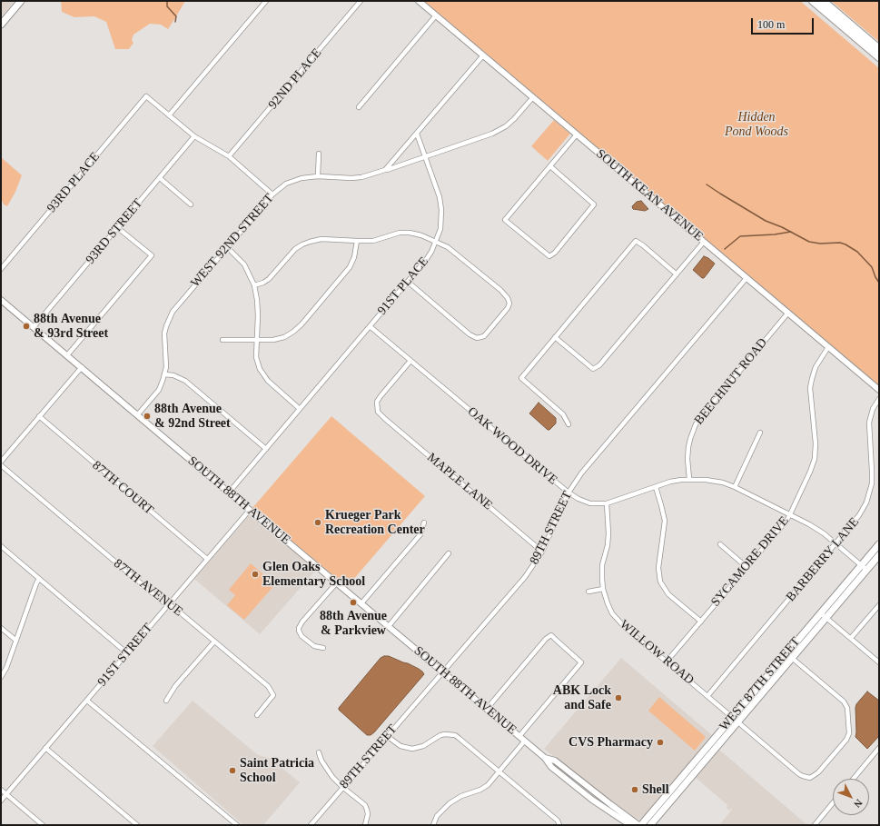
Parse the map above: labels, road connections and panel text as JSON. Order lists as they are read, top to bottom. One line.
{"streets":{"main road":["WEST 87TH STREET"],"street":["92ND PLACE","93RD PLACE","SOUTH KEAN AVENUE","93RD STREET","WEST 92ND STREET","91ST PLACE","BEECHNUT ROAD","OAK WOOD DRIVE","MAPLE LANE","87TH COURT","SOUTH 88TH AVENUE","89TH STREET","BARBERRY LANE","SYCAMORE DRIVE","87TH AVENUE","WILLOW ROAD","91ST STREET"]},"crossings":[["SOUTH KEAN AVENUE","BEECHNUT ROAD"],["SOUTH KEAN AVENUE","89TH STREET"],["SOUTH KEAN AVENUE","SYCAMORE DRIVE"],["93RD STREET","SOUTH 88TH AVENUE"],["WEST 92ND STREET","91ST PLACE"],["WEST 92ND STREET","SOUTH 88TH AVENUE"],["91ST PLACE","OAK WOOD DRIVE"],["91ST PLACE","SOUTH 88TH AVENUE"],["BEECHNUT ROAD","OAK WOOD DRIVE"],["OAK WOOD DRIVE","MAPLE LANE"],["OAK WOOD DRIVE","89TH STREET"],["OAK WOOD DRIVE","BARBERRY LANE"],["OAK WOOD DRIVE","SYCAMORE DRIVE"],["OAK WOOD DRIVE","WILLOW ROAD"],["OAK WOOD DRIVE","WEST 87TH STREET"],["MAPLE LANE","89TH STREET"],["87TH COURT","91ST STREET"],["SOUTH 88TH AVENUE","89TH STREET"],["SOUTH 88TH AVENUE","91ST STREET"],["SOUTH 88TH AVENUE","WEST 87TH STREET"],["BARBERRY LANE","WILLOW ROAD"],["SYCAMORE DRIVE","WILLOW ROAD"],["87TH AVENUE","91ST STREET"],["WILLOW ROAD","WEST 87TH STREET"]],"parks":["Hidden Pond Woods"],"places":["88th Avenue & 93rd Street","88th Avenue & 92nd Street","Krueger Park Recreation Center","Glen Oaks Elementary School","88th Avenue & Parkview","ABK Lock and Safe","CVS Pharmacy","Saint Patricia School","Shell"],"scale_bar":"100 m","north":"bottom right"}
